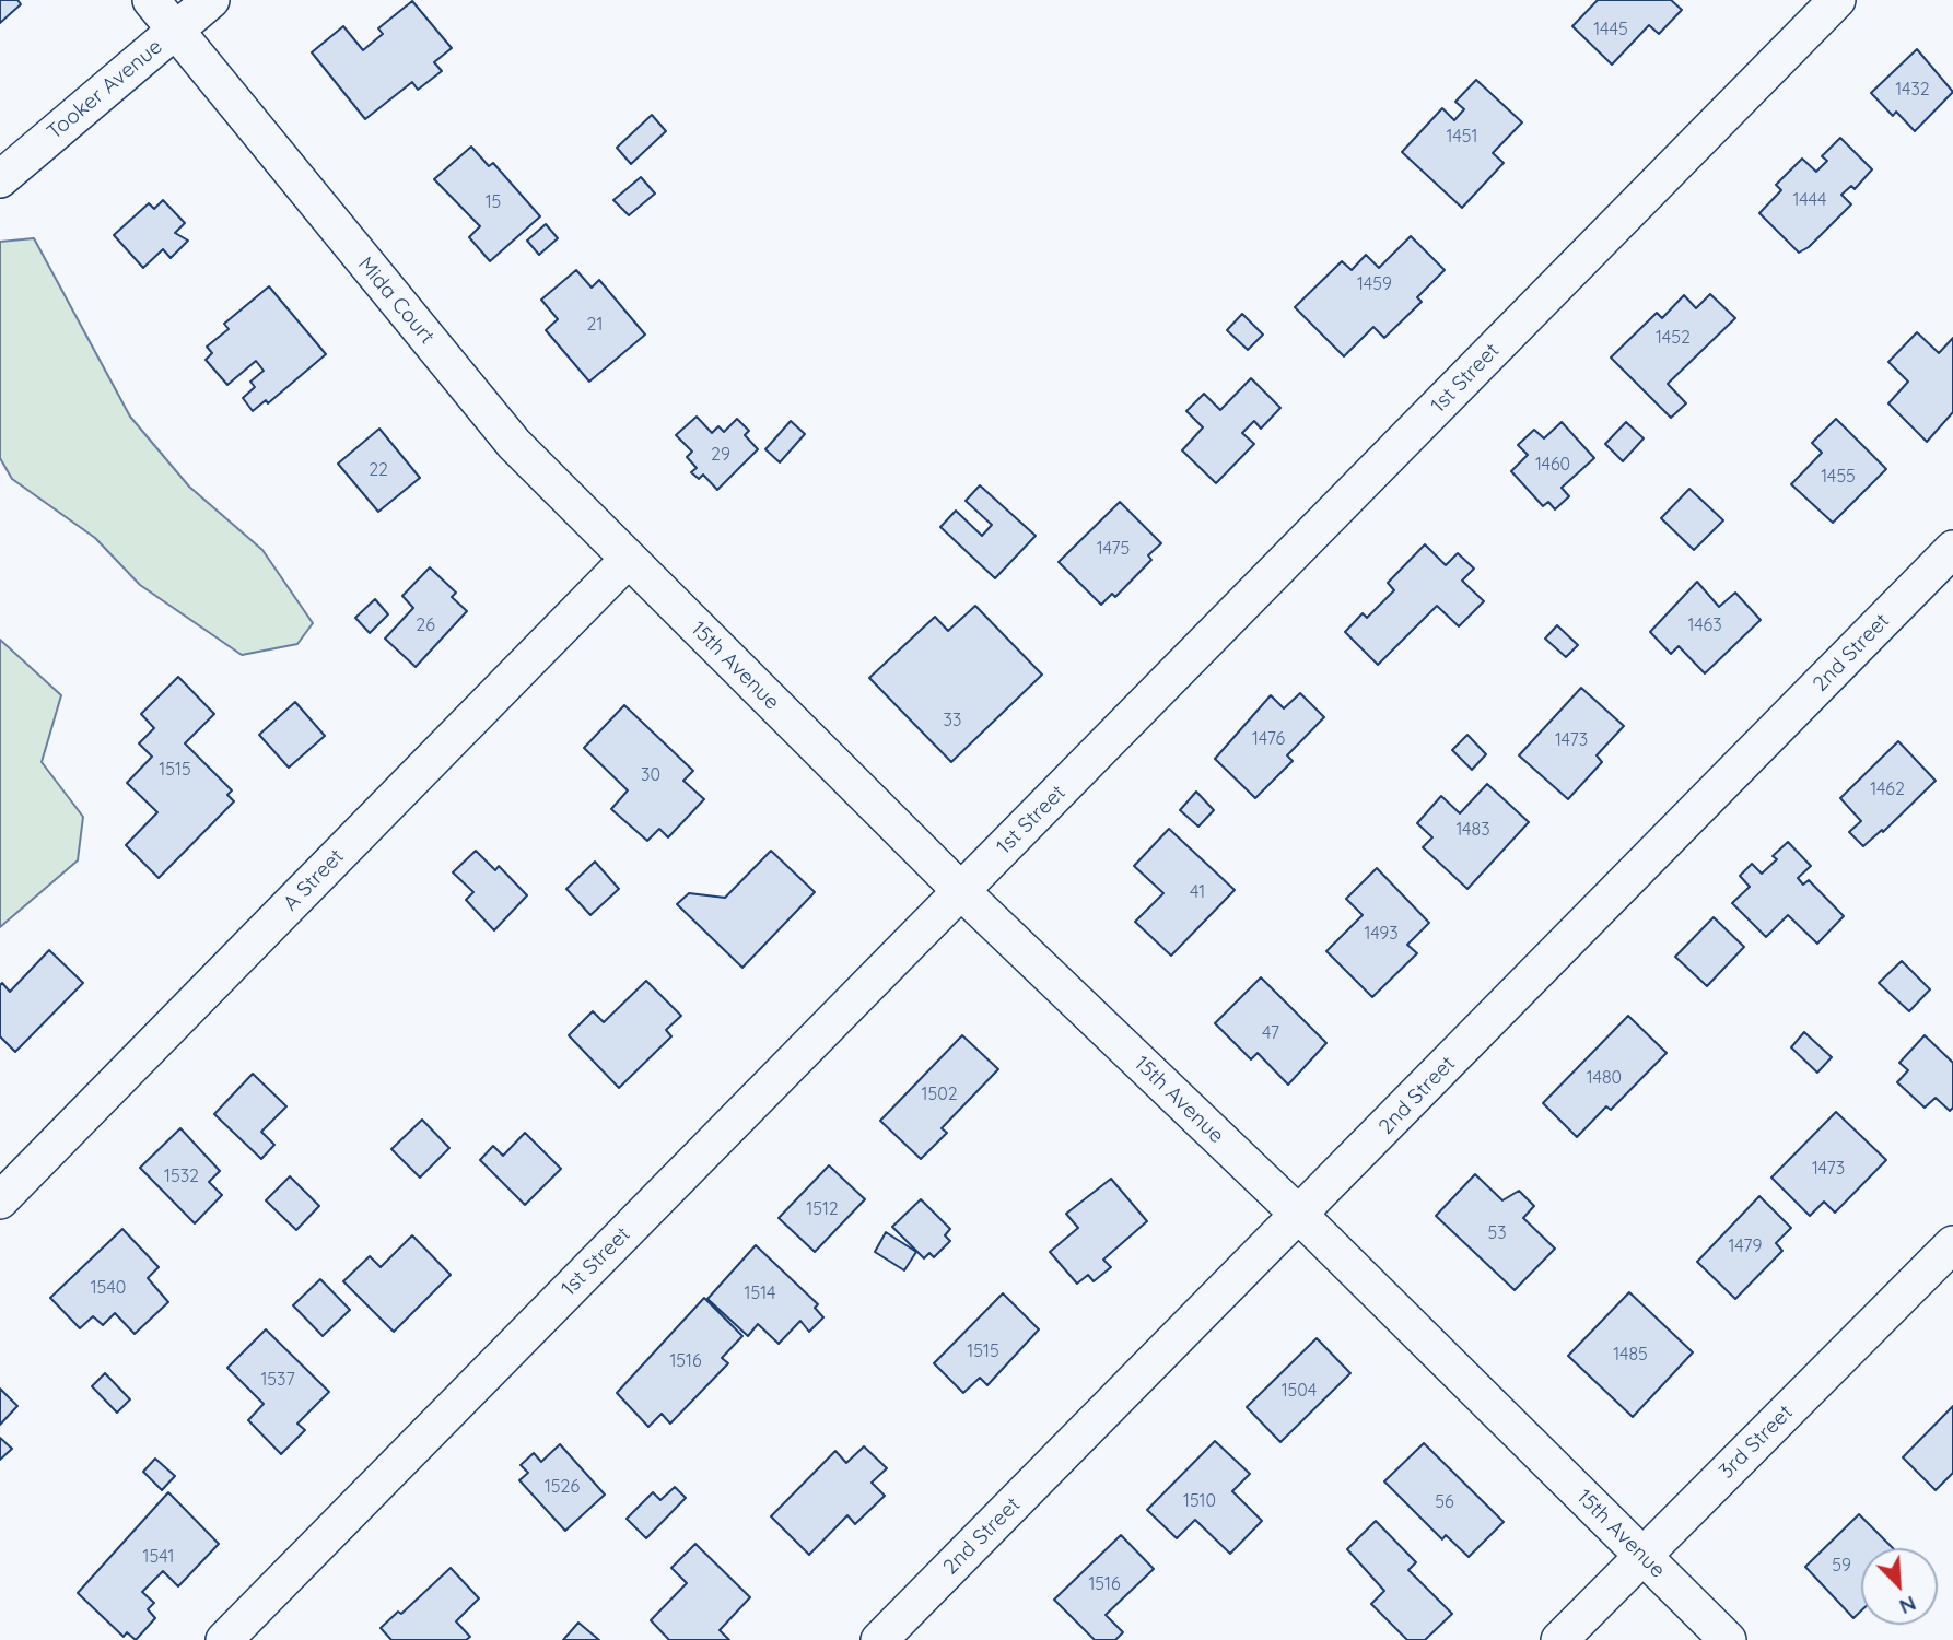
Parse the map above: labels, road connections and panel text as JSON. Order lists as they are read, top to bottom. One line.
{"streets":{"street":["Tooker Avenue","Mida Court","1st Street","2nd Street","15th Avenue","A Street","3rd Street"]},"crossings":[["Tooker Avenue","Mida Court"],["Mida Court","15th Avenue"],["Mida Court","A Street"],["1st Street","15th Avenue"],["2nd Street","15th Avenue"],["15th Avenue","A Street"],["15th Avenue","3rd Street"]],"house_numbers":["1445","1432","1451","1444","15","1459","21","1452","29","1460","22","1455","1475","26","1463","33","1476","1473","1515","30","1462","1483","41","1493","47","1480","1502","1473","1532","1512","53","1479","1540","1514","1515","1485","1516","1537","1504","1526","1510","56","1541","59","1516"],"north":"bottom right"}
